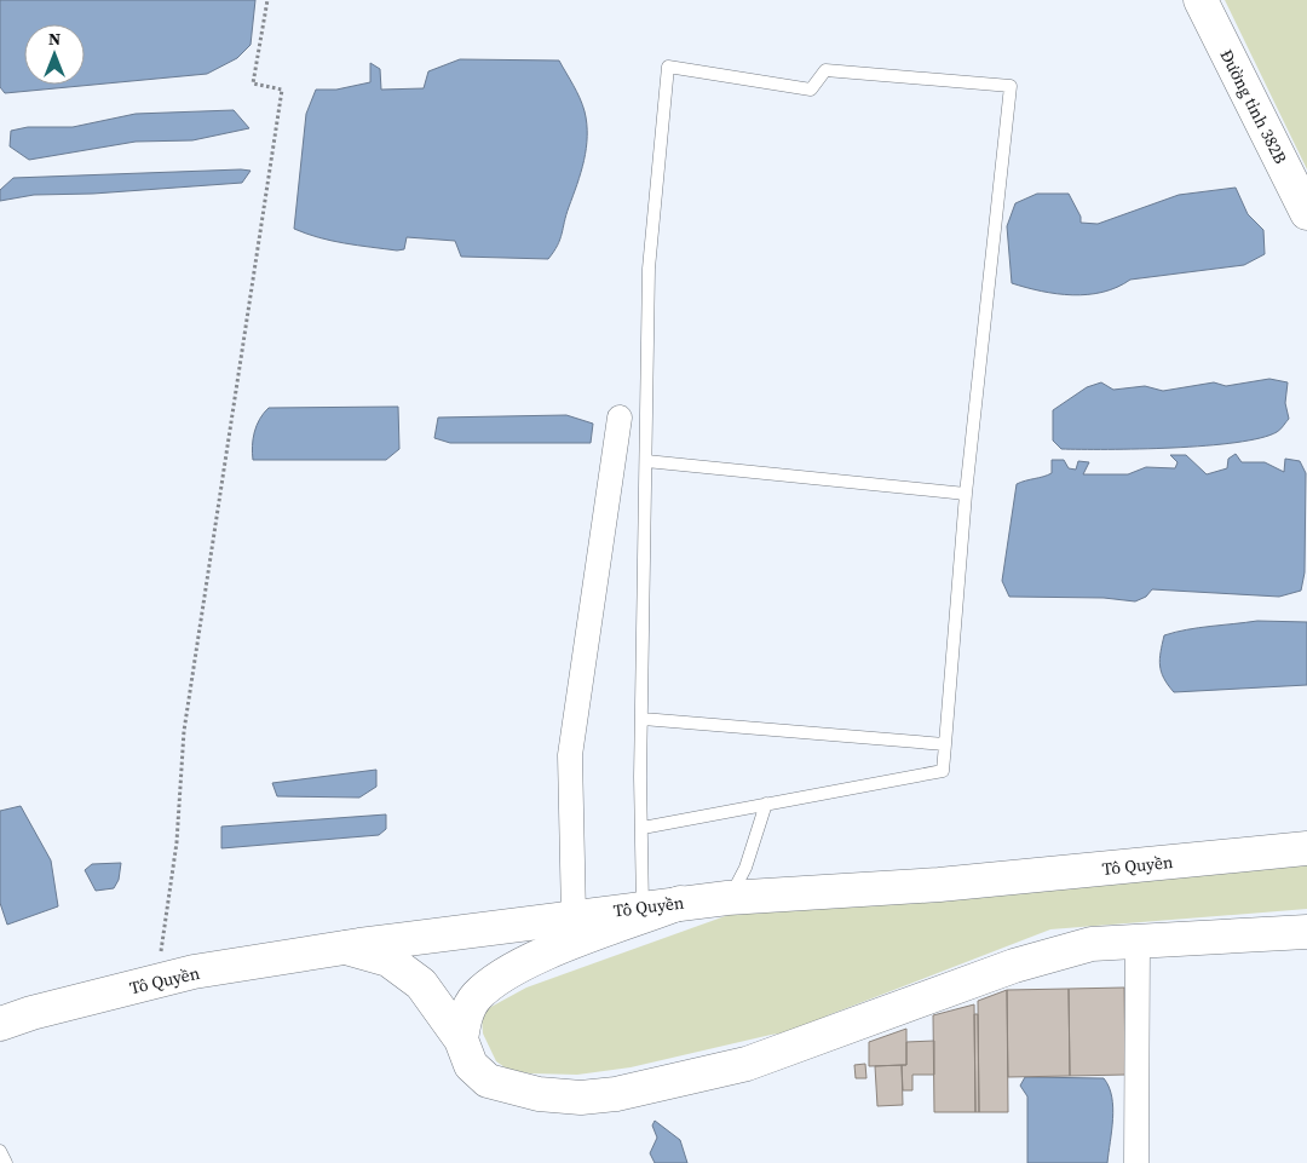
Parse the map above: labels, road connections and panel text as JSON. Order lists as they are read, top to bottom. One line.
{"streets":{"main road":["Đường tỉnh 382B","Tô Quyền"]},"north":"top"}
